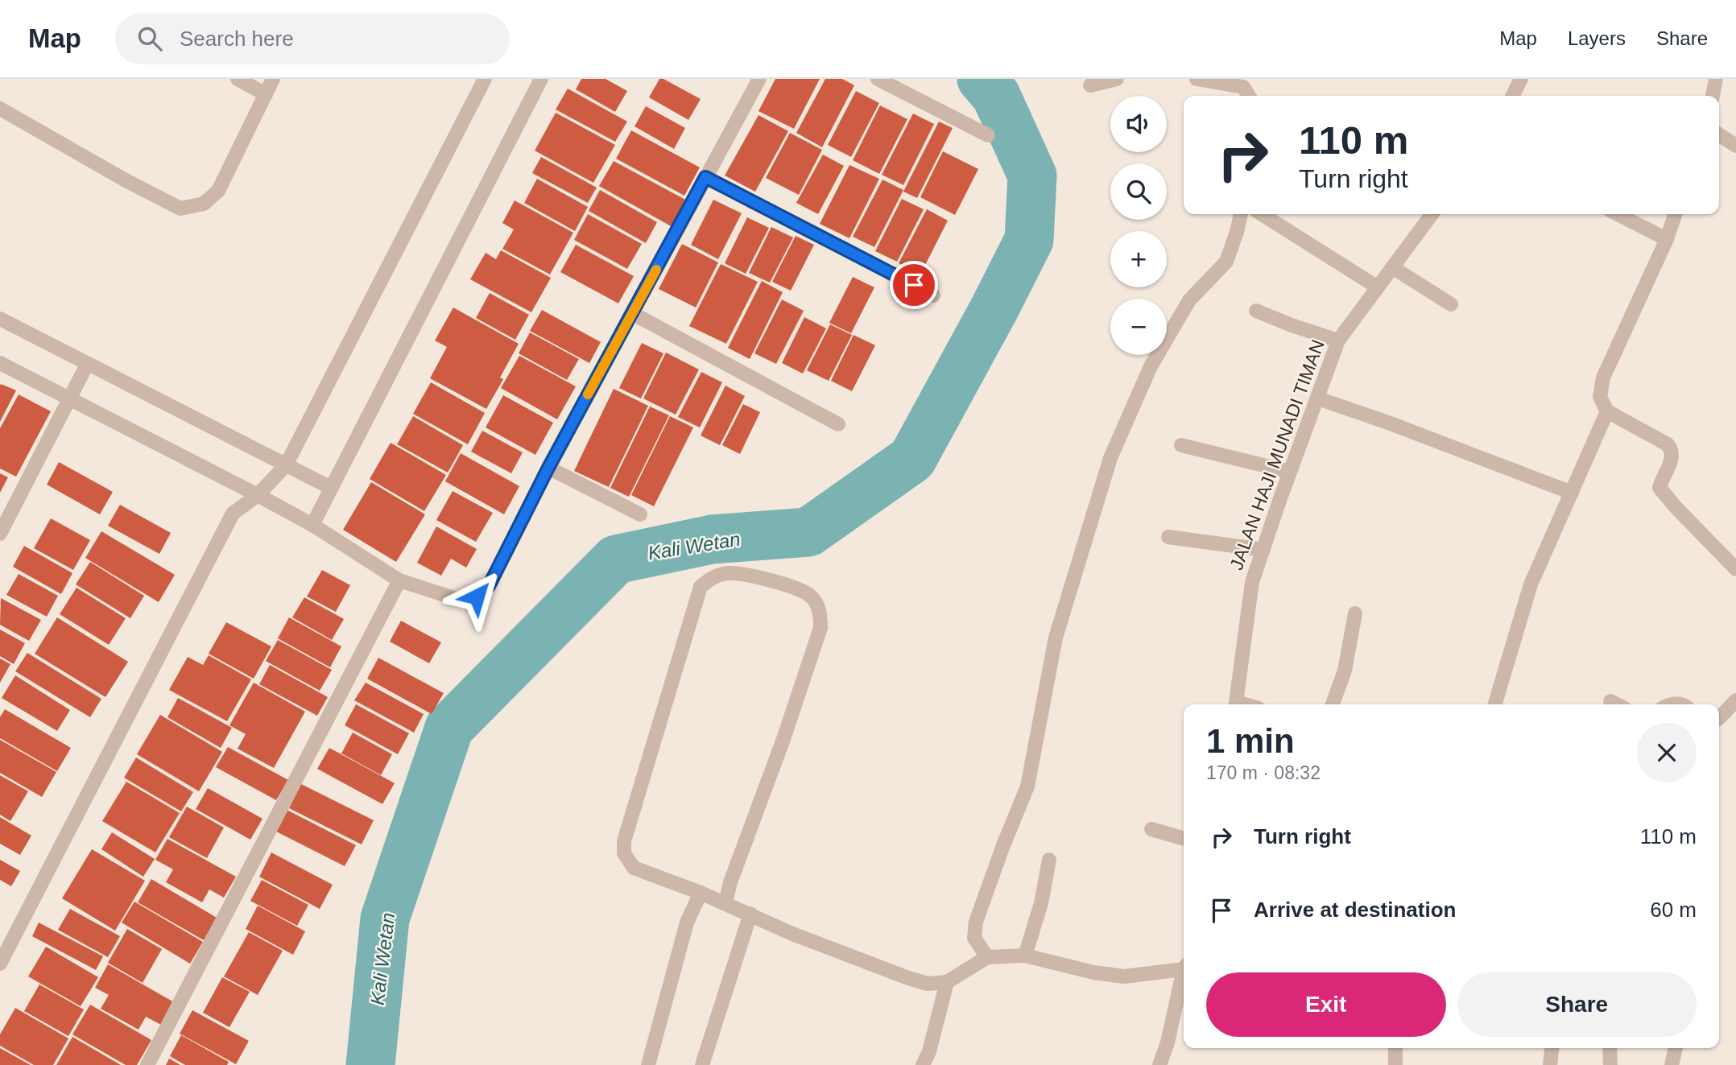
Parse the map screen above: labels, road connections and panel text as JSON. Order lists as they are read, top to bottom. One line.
{"streets":{"street":["JALAN HAJI MUNADI TIMAN"]},"water":["Kali Wetan"],"page":{"header":"Map","search":"Search here","nav":["Map","Layers","Share"],"map_buttons":["+","−"],"turn":["110 m","Turn right"],"heading":["1 min","170 m · 08:32"],"list":[{"name":"Turn right","value":"110 m"},{"name":"Arrive at destination","value":"60 m"}],"buttons":["Exit","Share"]}}
